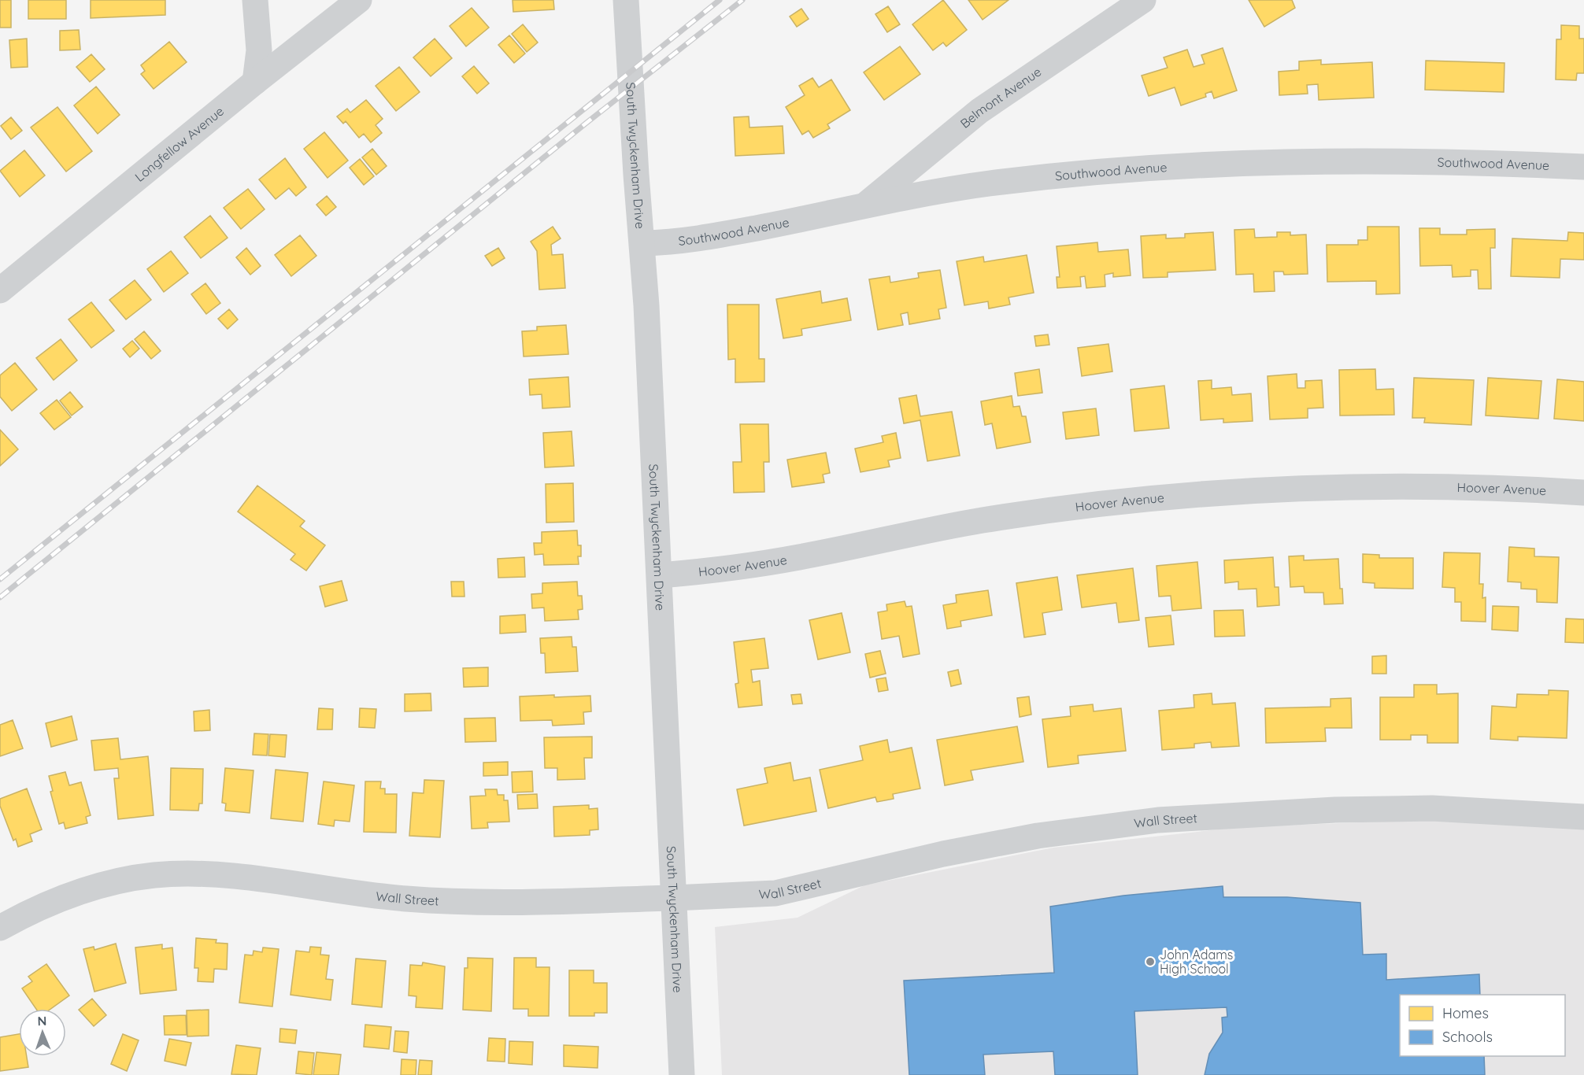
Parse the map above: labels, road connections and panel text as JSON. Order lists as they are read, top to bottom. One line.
{"streets":{"street":["Belmont Avenue","Longfellow Avenue","South Twyckenham Drive","Southwood Avenue","Hoover Avenue","Wall Street"]},"crossings":[["Belmont Avenue","Southwood Avenue"],["South Twyckenham Drive","Southwood Avenue"],["South Twyckenham Drive","Hoover Avenue"],["South Twyckenham Drive","Wall Street"]],"places":["John Adams High School"],"legend":["Homes","Schools"],"north":"top"}
